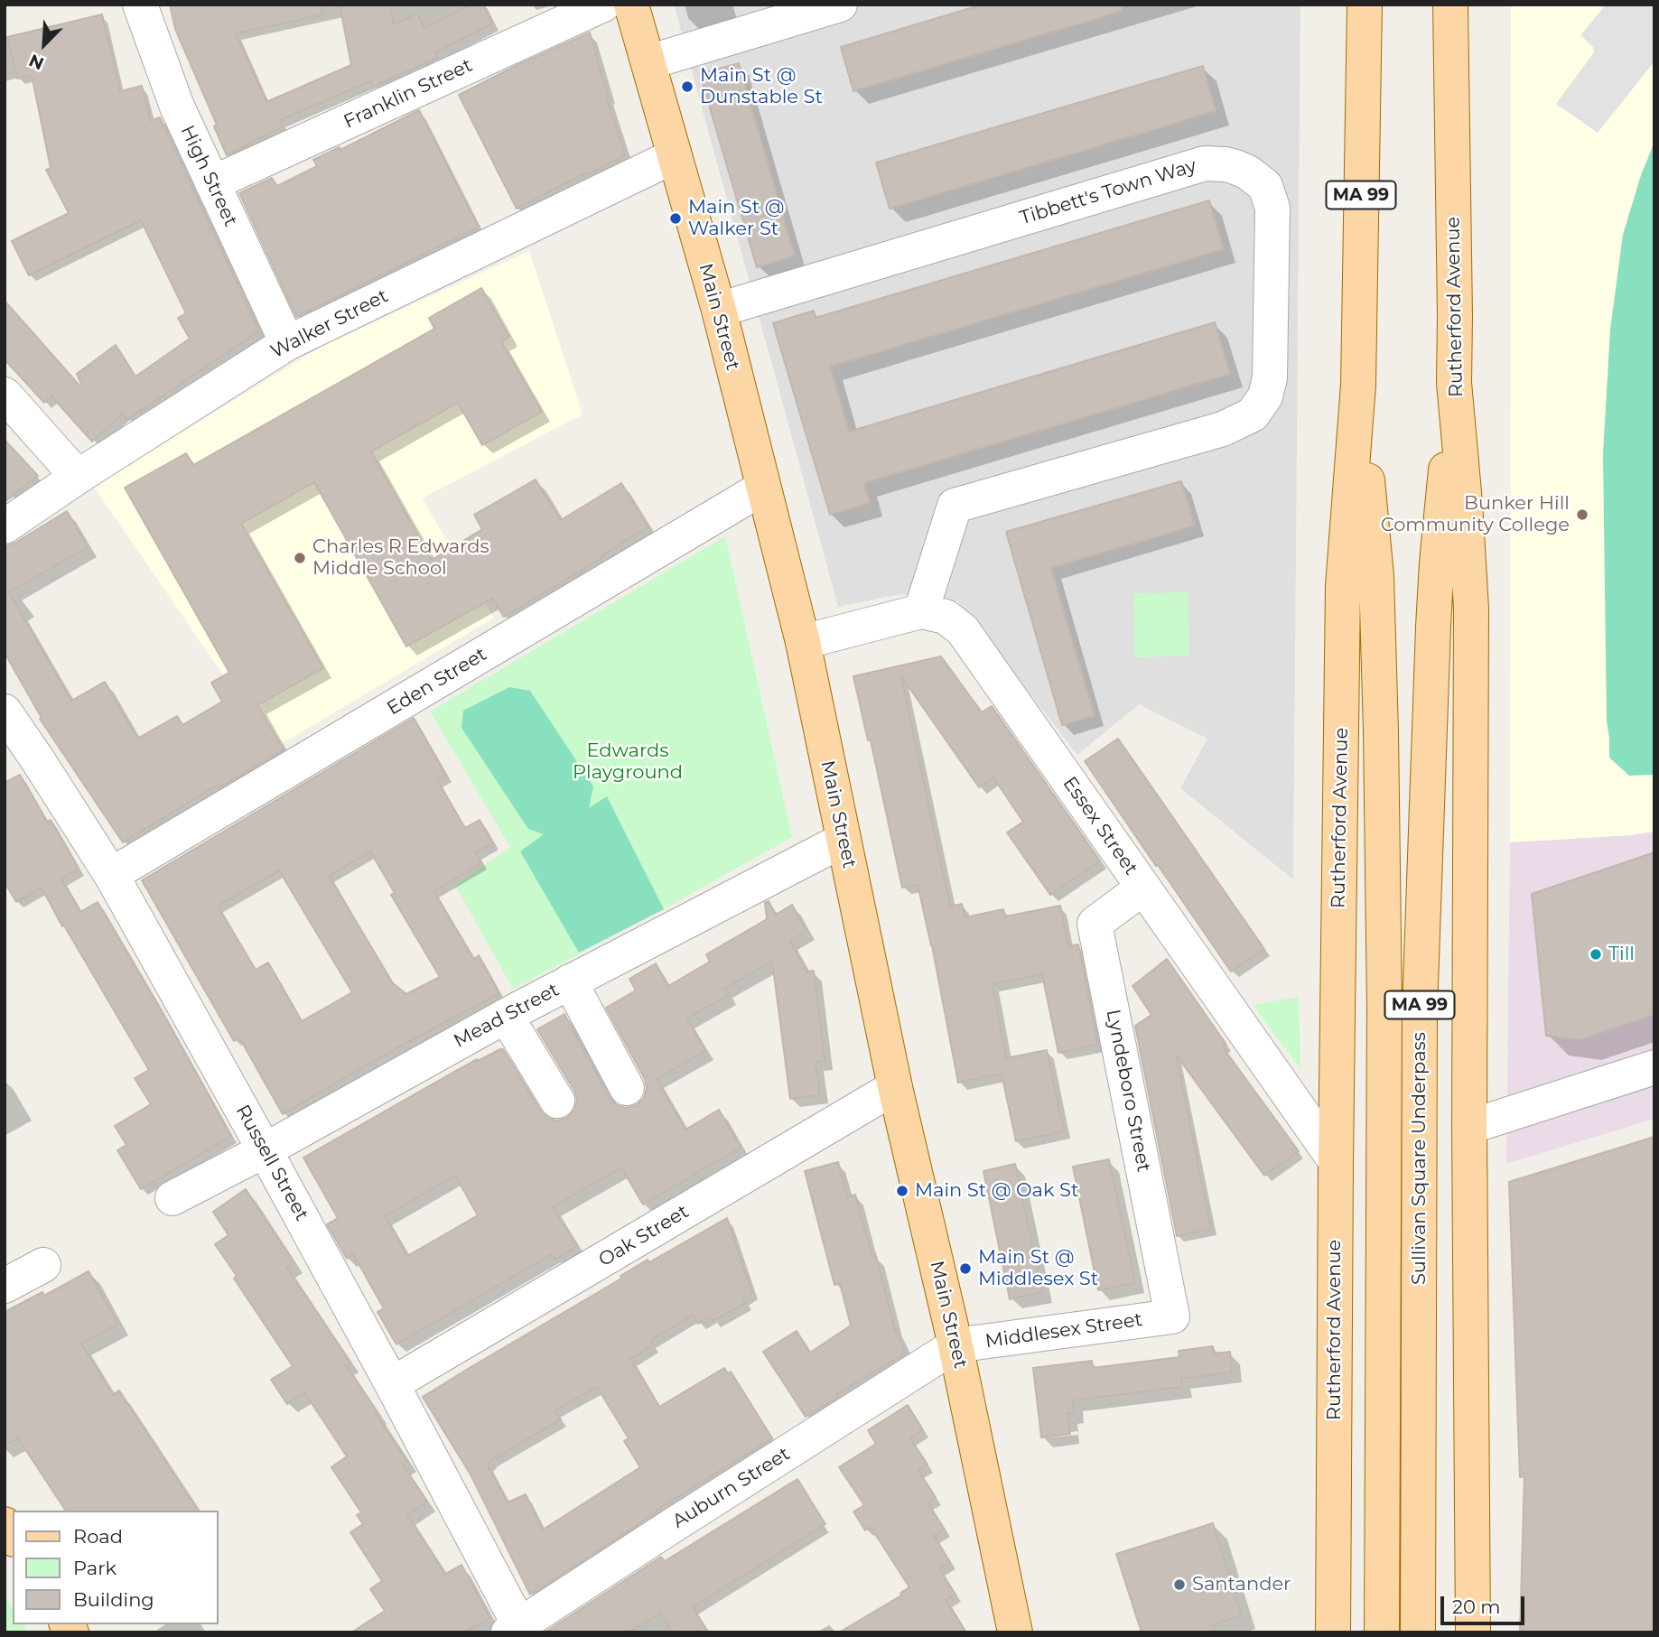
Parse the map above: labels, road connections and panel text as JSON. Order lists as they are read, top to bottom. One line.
{"streets":{"main road":["MA 99","Rutherford Avenue","Main Street","Sullivan Square Underpass"],"street":["Franklin Street","High Street","Tibbett's Town Way","Walker Street","Eden Street","Essex Street","Mead Street","Lyndeboro Street","Russell Street","Oak Street","Middlesex Street","Auburn Street"]},"crossings":[["Franklin Street","High Street"],["High Street","Walker Street"],["Tibbett's Town Way","Main Street"],["Tibbett's Town Way","Essex Street"],["Rutherford Avenue","Essex Street"],["Rutherford Avenue","Sullivan Square Underpass"],["Main Street","Walker Street"],["Main Street","Eden Street"],["Main Street","Mead Street"],["Main Street","Oak Street"],["Main Street","Middlesex Street"],["Main Street","Auburn Street"],["Eden Street","Russell Street"],["Essex Street","Lyndeboro Street"],["Mead Street","Russell Street"],["Lyndeboro Street","Middlesex Street"],["Russell Street","Oak Street"],["Russell Street","Auburn Street"],["Middlesex Street","Auburn Street"]],"parks":["Edwards Playground"],"places":["Main St @ Dunstable St","Main St @ Walker St","Bunker Hill Community College","Charles R Edwards Middle School","Till","Main St @ Oak St","Main St @ Middlesex St","Santander"],"legend":["Road","Park","Building"],"scale_bar":"20 m","north":"bottom left"}
